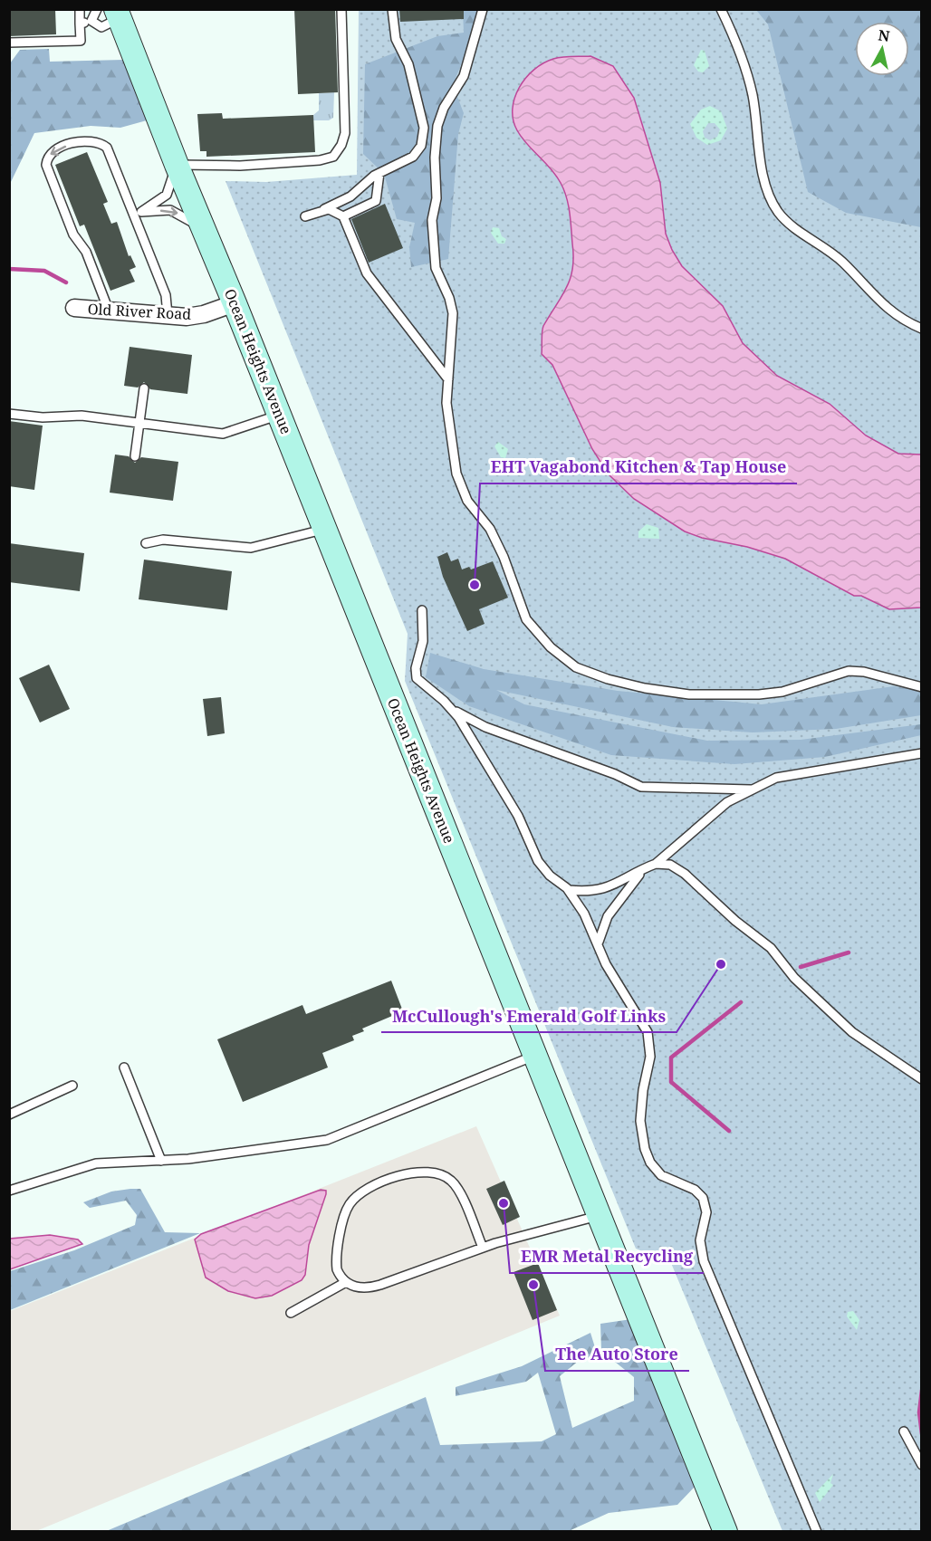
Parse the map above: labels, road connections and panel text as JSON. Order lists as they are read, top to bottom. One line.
{"streets":{"main road":["Ocean Heights Avenue"],"street":["Old River Road"]},"crossings":[["Old River Road","Ocean Heights Avenue"]],"places":["EHT Vagabond Kitchen & Tap House","McCullough's Emerald Golf Links","EMR Metal Recycling","The Auto Store"],"north":"top"}
